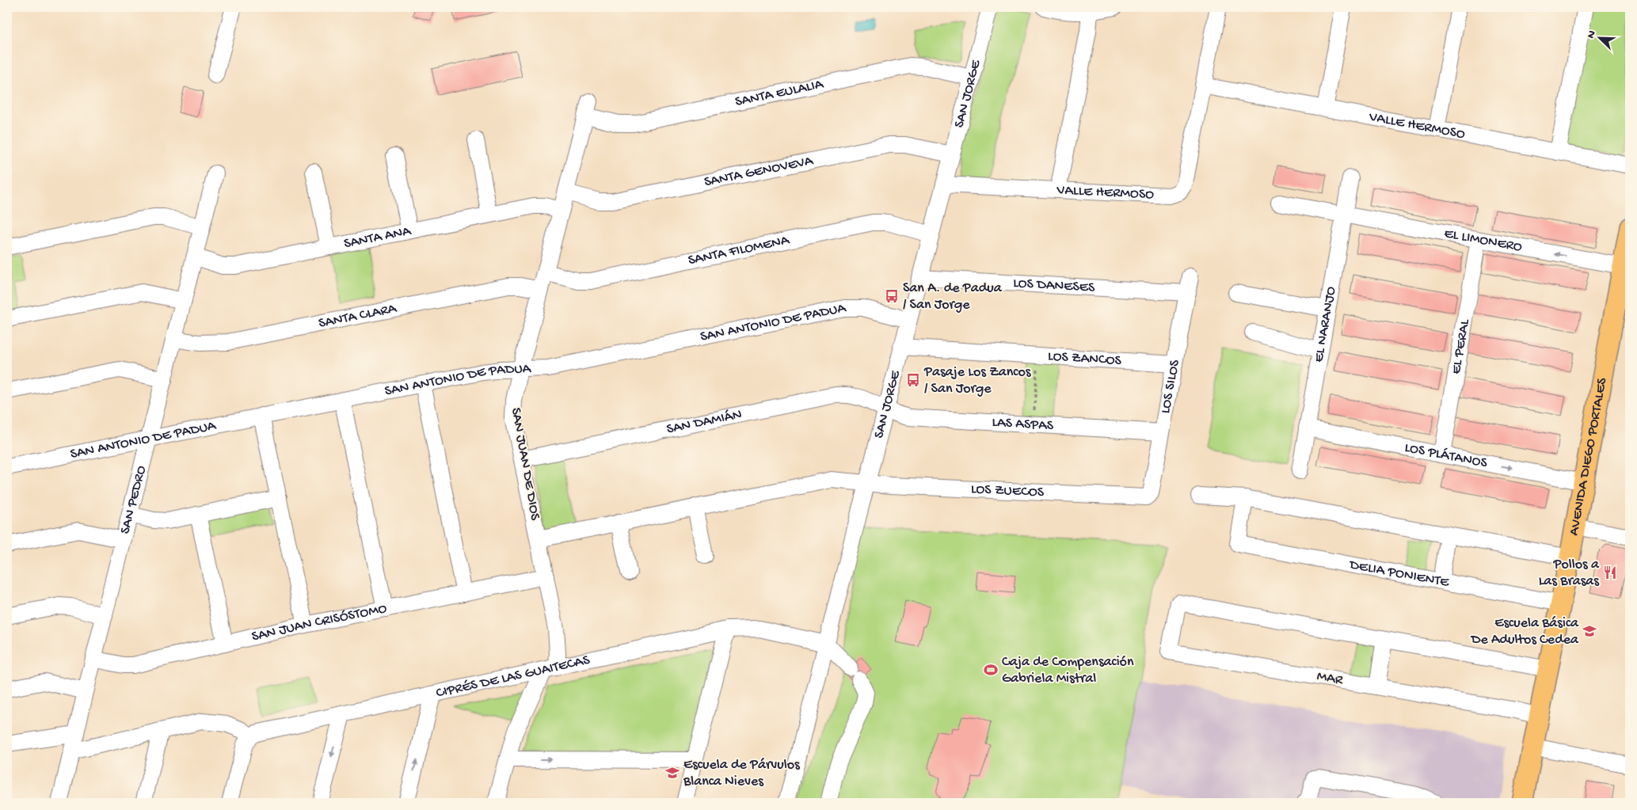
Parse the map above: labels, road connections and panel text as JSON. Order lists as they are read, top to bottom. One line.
{"streets":{"main road":["AVENIDA DIEGO PORTALES"],"street":["SANTA EULALIA","SAN JORGE","VALLE HERMOSO","SANTA GENOVEVA","SANTA ANA","EL LIMONERO","SANTA FILOMENA","LOS DANESES","SANTA CLARA","SAN ANTONIO DE PADUA","EL NARANJO","EL PERAL","LOS ZANCOS","LOS SILOS","SAN DAMIÁN","LAS ASPAS","LOS PLÁTANOS","SAN JUAN DE DIOS","LOS ZUECOS","SAN PEDRO","DELIA PONIENTE","SAN JUAN CRISÓSTOMO","CIPRÉS DE LAS GUAITECAS","MAR"]},"crossings":[["SANTA EULALIA","SAN JORGE"],["SANTA EULALIA","SAN JUAN DE DIOS"],["SAN JORGE","VALLE HERMOSO"],["SAN JORGE","SANTA GENOVEVA"],["SAN JORGE","SANTA FILOMENA"],["SAN JORGE","LOS DANESES"],["SAN JORGE","SAN ANTONIO DE PADUA"],["SAN JORGE","LOS ZANCOS"],["SAN JORGE","SAN DAMIÁN"],["SAN JORGE","LAS ASPAS"],["SAN JORGE","LOS ZUECOS"],["SAN JORGE","CIPRÉS DE LAS GUAITECAS"],["SANTA GENOVEVA","SAN JUAN DE DIOS"],["SANTA ANA","SAN JUAN DE DIOS"],["SANTA ANA","SAN PEDRO"],["EL LIMONERO","EL NARANJO"],["EL LIMONERO","EL PERAL"],["EL LIMONERO","AVENIDA DIEGO PORTALES"],["SANTA FILOMENA","SAN JUAN DE DIOS"],["LOS DANESES","LOS SILOS"],["SANTA CLARA","SAN JUAN DE DIOS"],["SANTA CLARA","SAN PEDRO"],["SAN ANTONIO DE PADUA","SAN JUAN DE DIOS"],["SAN ANTONIO DE PADUA","SAN PEDRO"],["EL NARANJO","LOS PLÁTANOS"],["EL PERAL","LOS PLÁTANOS"],["LOS ZANCOS","LOS SILOS"],["LOS SILOS","LAS ASPAS"],["LOS SILOS","LOS ZUECOS"],["SAN DAMIÁN","LAS ASPAS"],["SAN DAMIÁN","SAN JUAN DE DIOS"],["LOS PLÁTANOS","AVENIDA DIEGO PORTALES"],["AVENIDA DIEGO PORTALES","DELIA PONIENTE"],["AVENIDA DIEGO PORTALES","MAR"],["SAN JUAN DE DIOS","LOS ZUECOS"],["SAN JUAN DE DIOS","SAN JUAN CRISÓSTOMO"],["SAN JUAN DE DIOS","CIPRÉS DE LAS GUAITECAS"],["SAN PEDRO","SAN JUAN CRISÓSTOMO"]],"one_way":["EL LIMONERO"],"places":{"bus stop":["San A. de Padua / San Jorge","Pasaje Los Zancos / San Jorge"],"restaurant":["Pollos a Las Brasas"],"school or university":["Escuela Básica De Adultos Cedea","Escuela de Párvulos Blanca Nieves"],"sports":["Caja de Compensación Gabriela Mistral"]},"north":"top left"}
